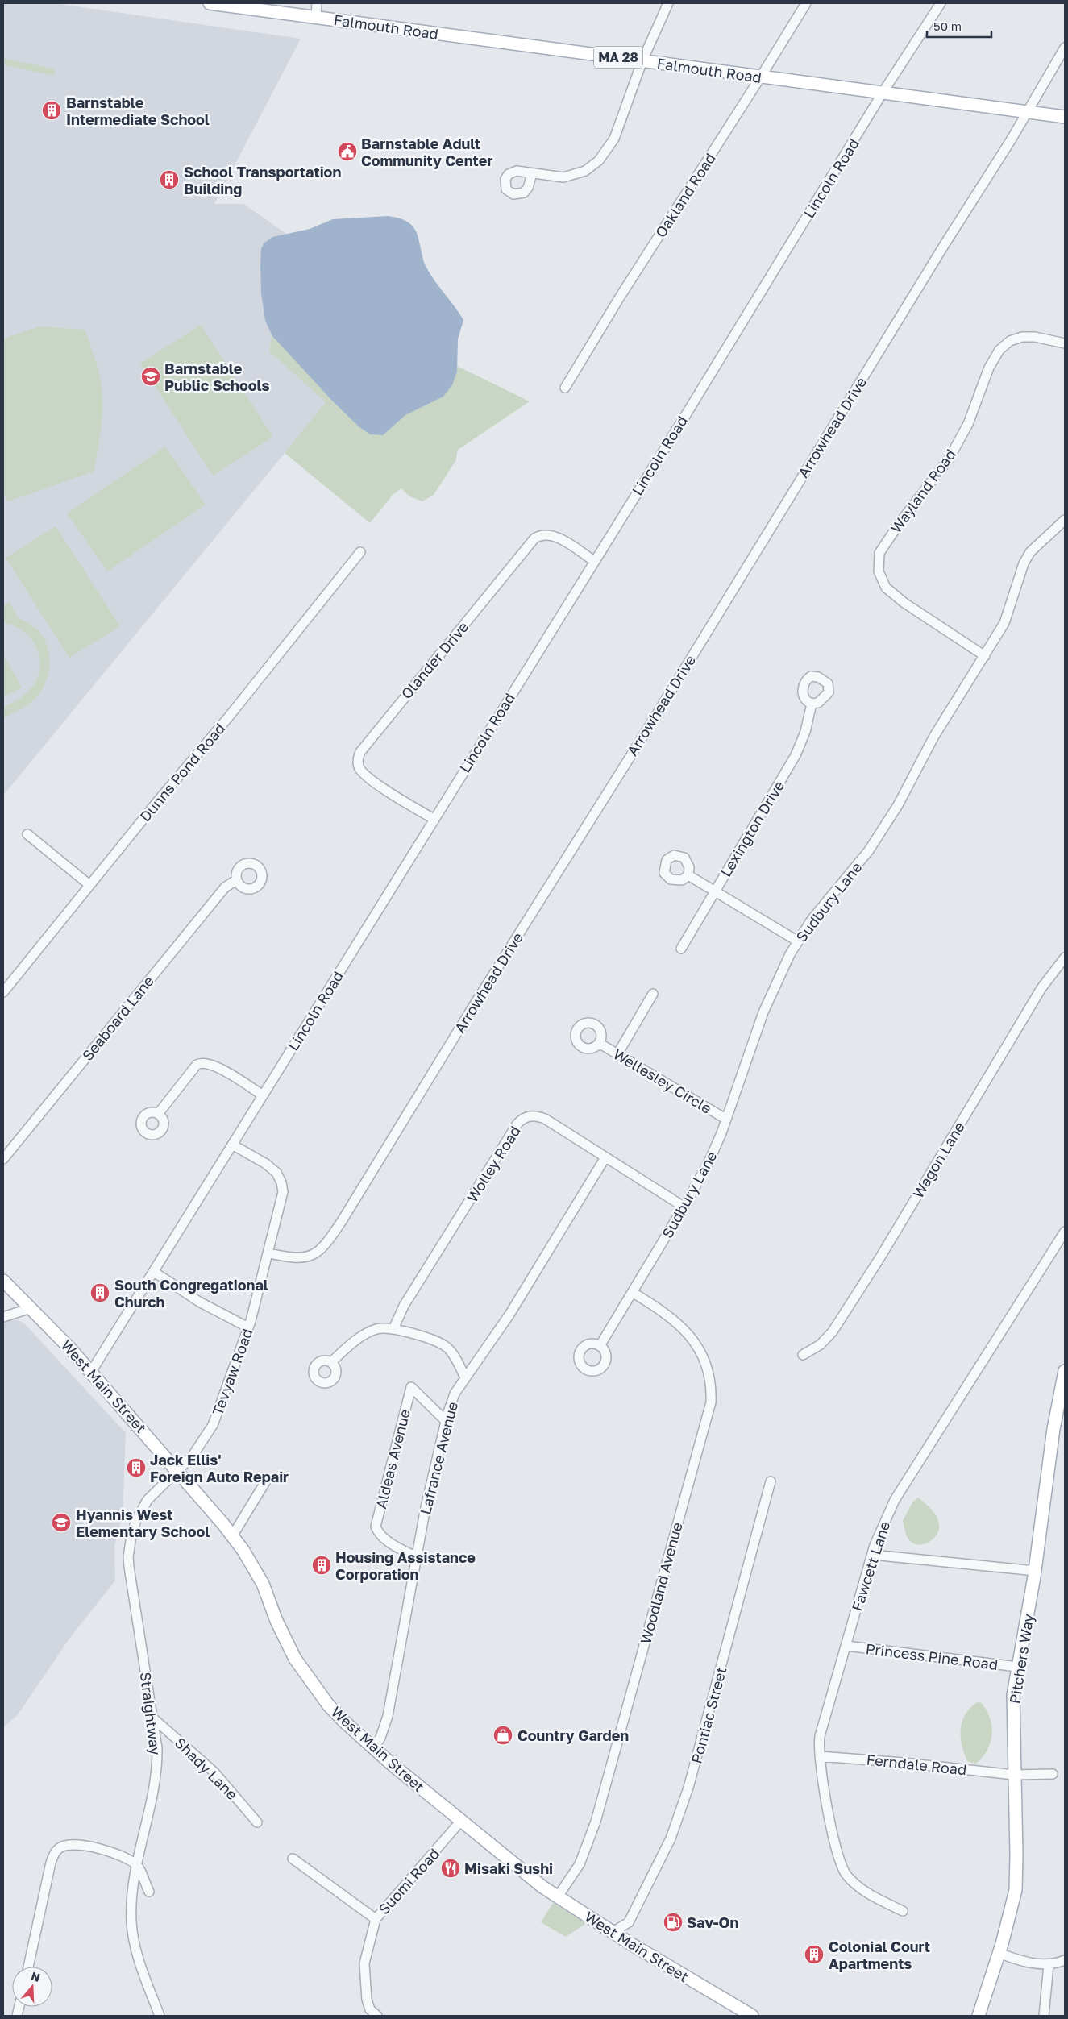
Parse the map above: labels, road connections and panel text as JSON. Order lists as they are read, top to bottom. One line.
{"streets":{"main road":["Falmouth Road","MA 28","West Main Street","Pitchers Way"],"street":["Lincoln Road","Oakland Road","Arrowhead Drive","Wayland Road","Olander Drive","Dunns Pond Road","Lexington Drive","Sudbury Lane","Seaboard Lane","Wellesley Circle","Wagon Lane","Wolley Road","Tevyaw Road","Lafrance Avenue","Aldeas Avenue","Fawcett Lane","Woodland Avenue","Princess Pine Road","Straightway","Pontiac Street","Ferndale Road","Shady Lane","Suomi Road"]},"crossings":[["Falmouth Road","Lincoln Road"],["Falmouth Road","Oakland Road"],["Falmouth Road","Arrowhead Drive"],["Lincoln Road","Olander Drive"],["Lincoln Road","Tevyaw Road"],["Lincoln Road","West Main Street"],["Arrowhead Drive","Tevyaw Road"],["Wayland Road","Sudbury Lane"],["Sudbury Lane","Wellesley Circle"],["Sudbury Lane","Wolley Road"],["Sudbury Lane","Woodland Avenue"],["Wolley Road","Lafrance Avenue"],["Tevyaw Road","West Main Street"],["Tevyaw Road","Straightway"],["West Main Street","Lafrance Avenue"],["West Main Street","Woodland Avenue"],["West Main Street","Straightway"],["West Main Street","Pontiac Street"],["West Main Street","Suomi Road"],["Lafrance Avenue","Aldeas Avenue"],["Fawcett Lane","Princess Pine Road"],["Fawcett Lane","Ferndale Road"],["Princess Pine Road","Pitchers Way"],["Pitchers Way","Ferndale Road"],["Straightway","Shady Lane"]],"places":{"building":["Barnstable Intermediate School","School Transportation Building","South Congregational Church","Jack Ellis' Foreign Auto Repair","Housing Assistance Corporation","Colonial Court Apartments"],"public building":["Barnstable Adult Community Center"],"school or university":["Barnstable Public Schools","Hyannis West Elementary School"],"shop":["Country Garden"],"restaurant":["Misaki Sushi"],"fuel station":["Sav-On"]},"scale_bar":"50 m","north":"top"}
